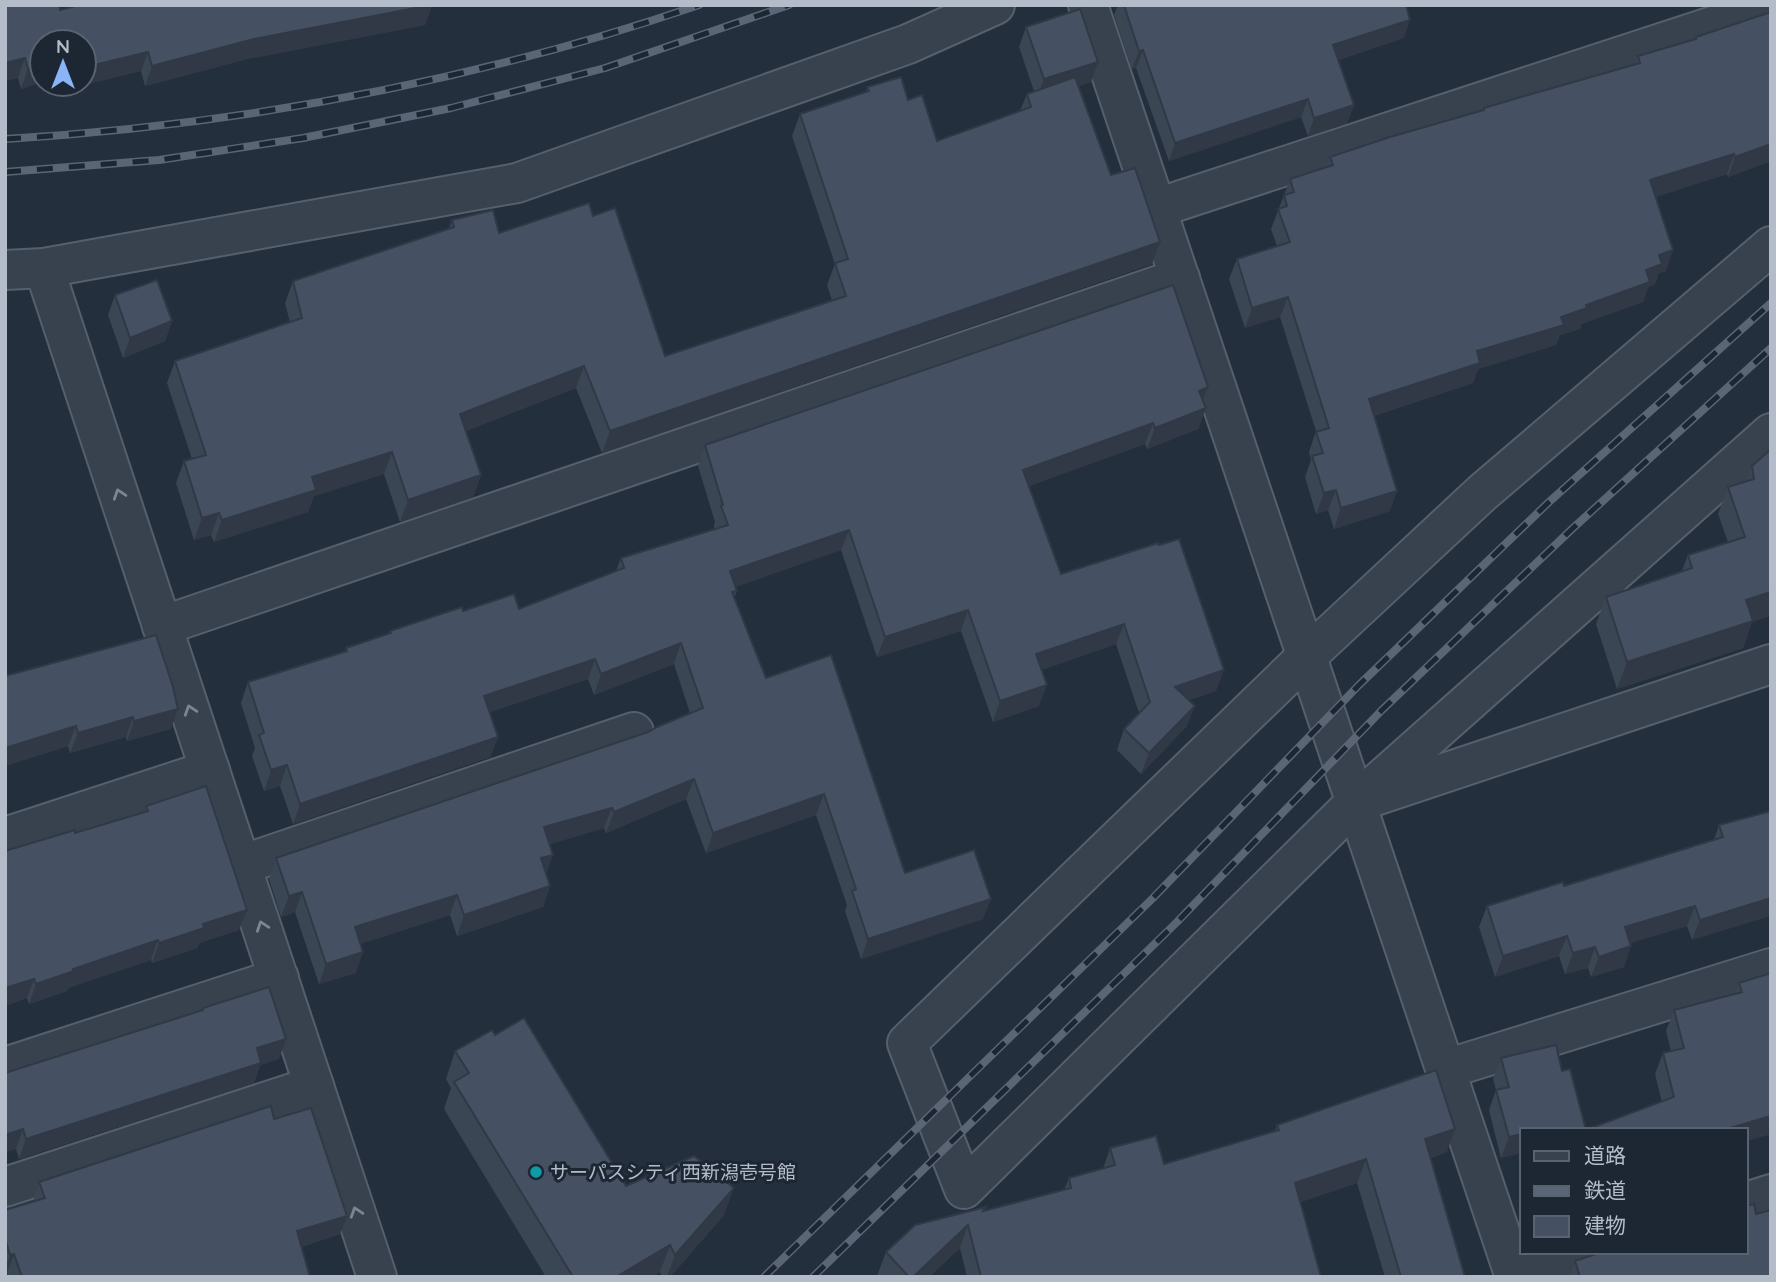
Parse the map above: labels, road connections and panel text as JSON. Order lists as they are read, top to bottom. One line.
{"places":["サーパスシティ西新潟壱号館"],"legend":["道路","鉄道","建物"],"north":"top"}
